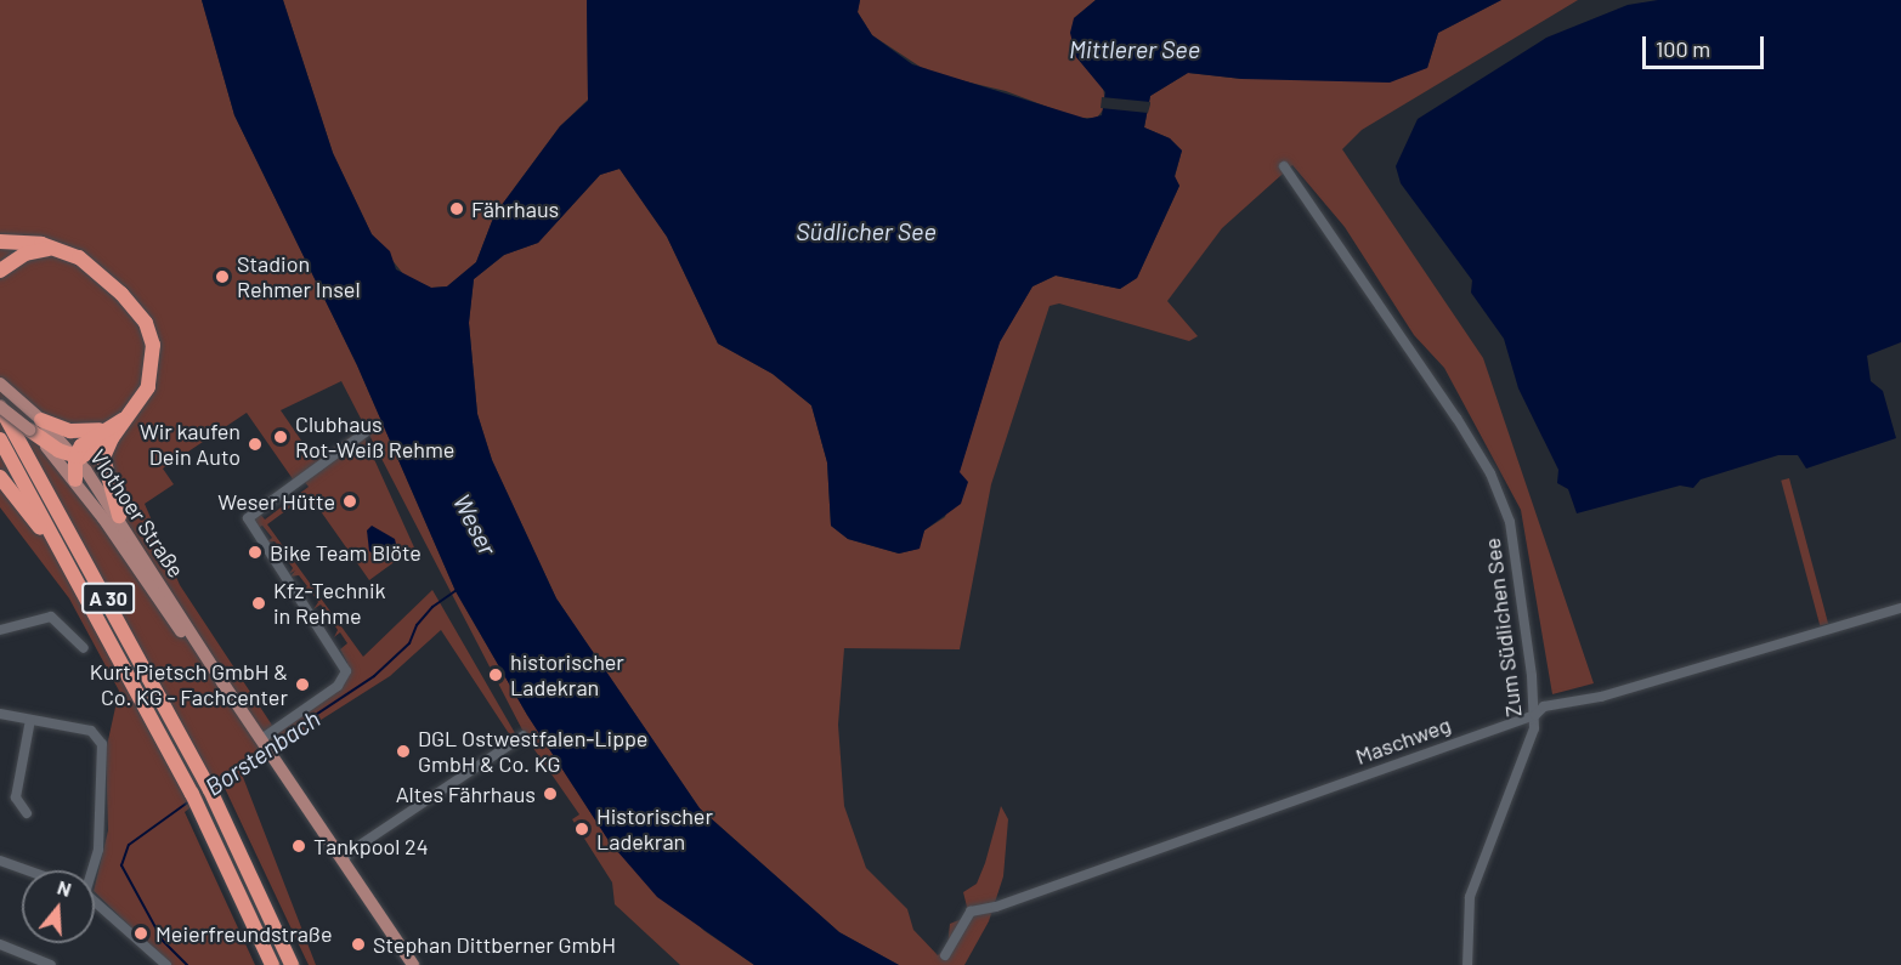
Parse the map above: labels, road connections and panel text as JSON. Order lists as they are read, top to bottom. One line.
{"streets":{"highway":["A 30"],"main road":["Vlothoer Straße"],"street":["Zum Südlichen See","Maschweg"]},"crossings":[["Vlothoer Straße","A 30"],["Zum Südlichen See","Maschweg"]],"water":["Mittlerer See","Südlicher See","Weser","Borstenbach"],"places":["Fährhaus","Stadion Rehmer Insel","Clubhaus Rot-Weiß Rehme","Wir kaufen Dein Auto","Weser Hütte","Bike Team Blöte","Kfz-Technik in Rehme","historischer Ladekran","Kurt Pietsch GmbH & Co. KG - Fachcenter","DGL Ostwestfalen-Lippe GmbH & Co. KG","Altes Fährhaus","Historischer Ladekran","Tankpool 24","Meierfreundstraße","Stephan Dittberner GmbH"],"scale_bar":"100 m","north":"top"}
